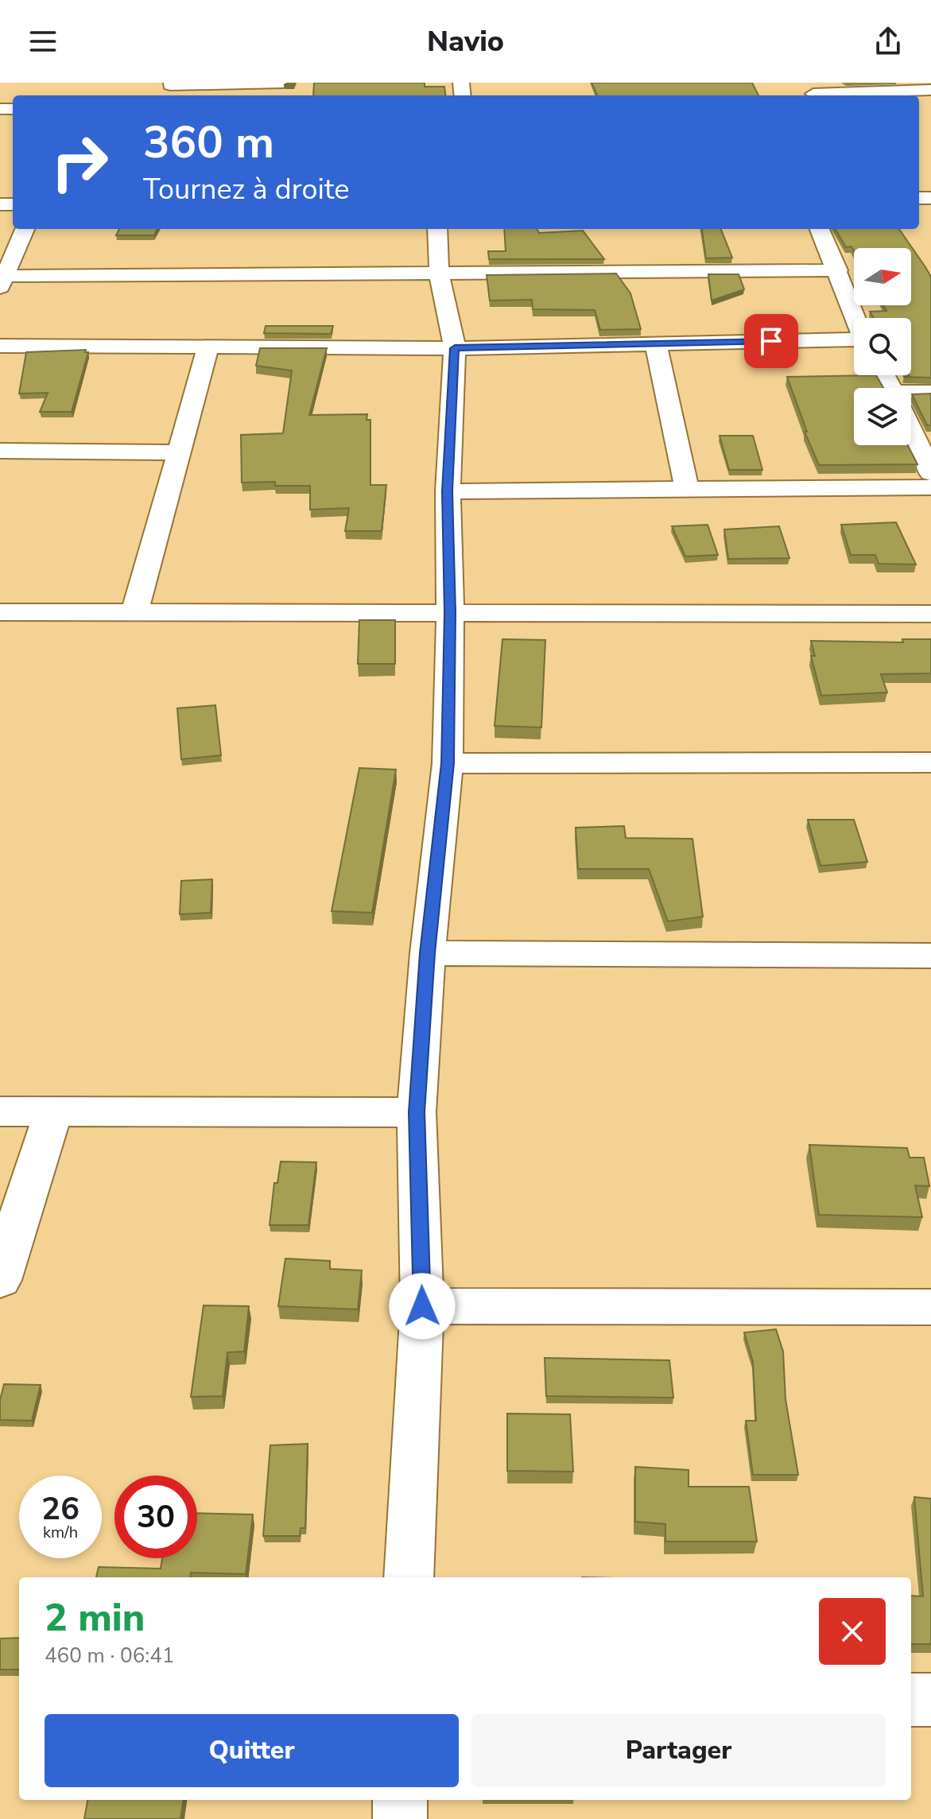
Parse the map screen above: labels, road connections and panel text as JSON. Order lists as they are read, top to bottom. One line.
{"north":"right","page":{"header":"Navio","turn":["360 m","Tournez à droite"],"speed":"26 km/h","limit":"30","heading":["2 min","460 m · 06:41"],"buttons":["Quitter","Partager"]}}
